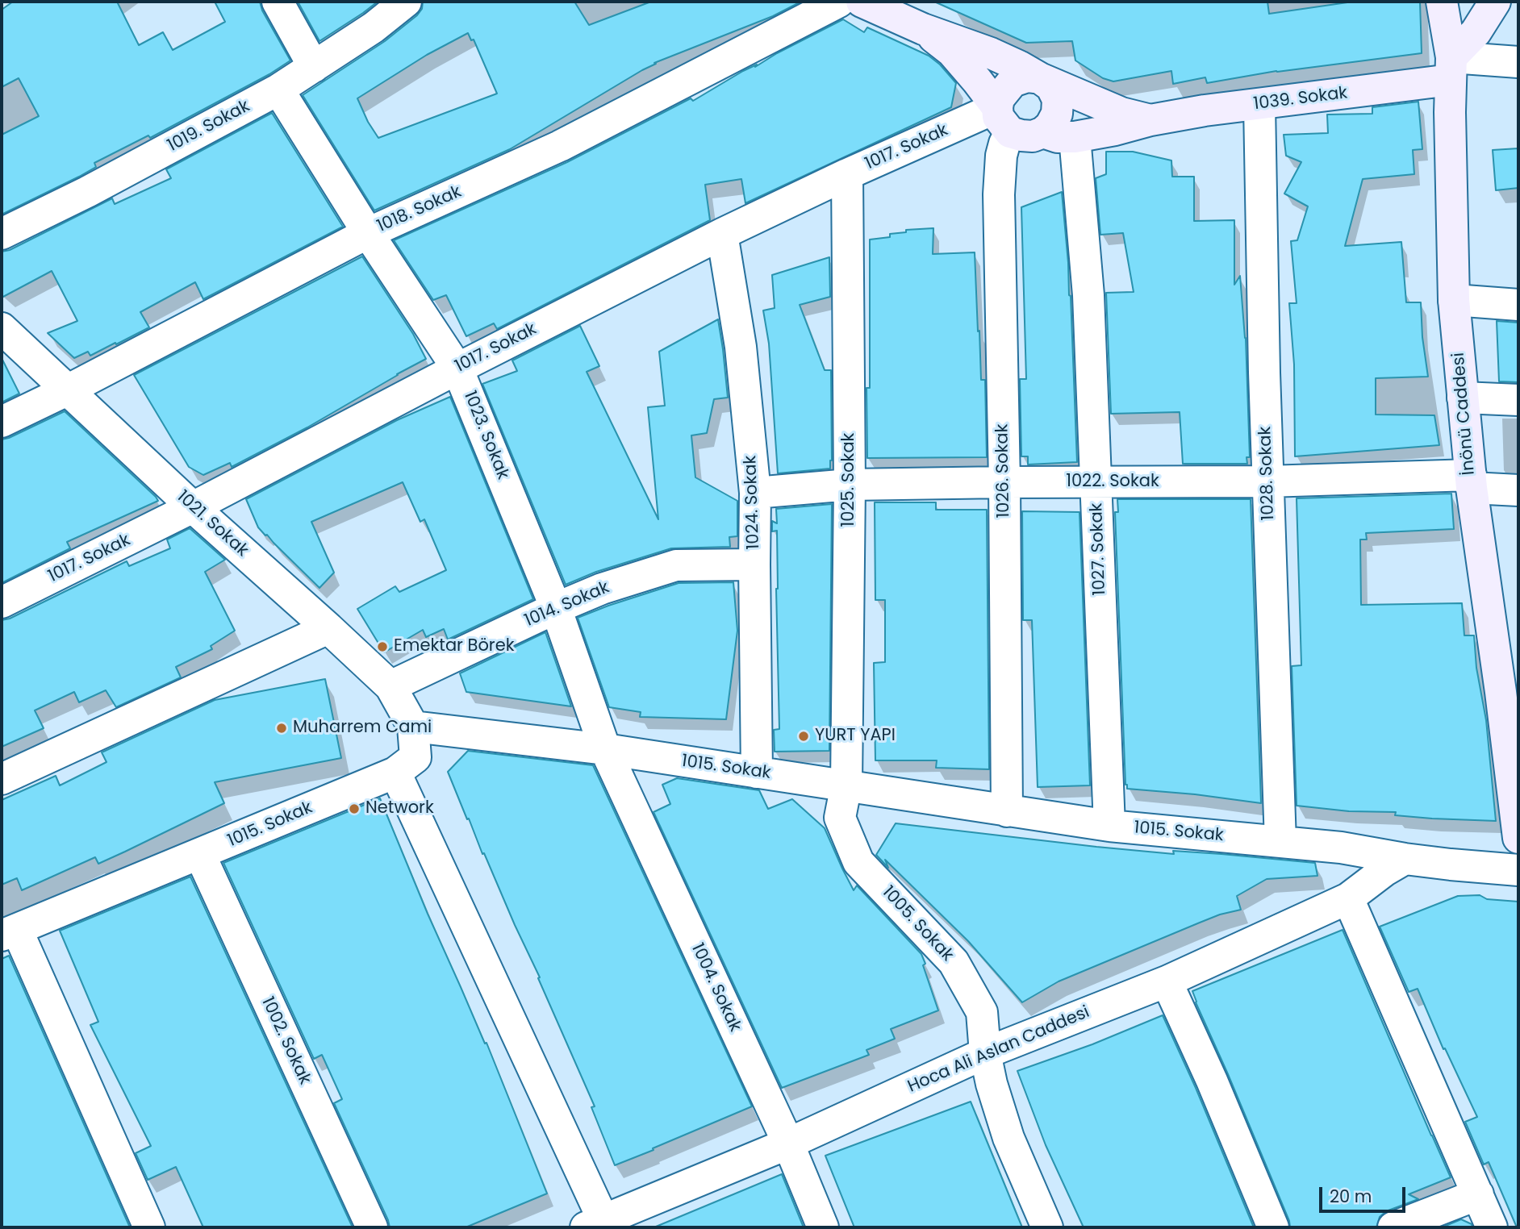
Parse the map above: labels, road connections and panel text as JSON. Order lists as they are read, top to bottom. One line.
{"streets":{"street":["1039. Sokak","1019. Sokak","1017. Sokak","1018. Sokak","İnönü Caddesi","1023. Sokak","1026. Sokak","1028. Sokak","1025. Sokak","1022. Sokak","1024. Sokak","1021. Sokak","1027. Sokak","1014. Sokak","1015. Sokak","1005. Sokak","1004. Sokak","1002. Sokak","Hoca Ali Aslan Caddesi"]},"crossings":[["1039. Sokak","1017. Sokak"],["1039. Sokak","İnönü Caddesi"],["1039. Sokak","1026. Sokak"],["1039. Sokak","1028. Sokak"],["1039. Sokak","1027. Sokak"],["1019. Sokak","1023. Sokak"],["1017. Sokak","1023. Sokak"],["1017. Sokak","1026. Sokak"],["1017. Sokak","1025. Sokak"],["1017. Sokak","1024. Sokak"],["1017. Sokak","1021. Sokak"],["1018. Sokak","1023. Sokak"],["1018. Sokak","1021. Sokak"],["İnönü Caddesi","1022. Sokak"],["1023. Sokak","1014. Sokak"],["1023. Sokak","1015. Sokak"],["1023. Sokak","1004. Sokak"],["1026. Sokak","1022. Sokak"],["1026. Sokak","1015. Sokak"],["1028. Sokak","1022. Sokak"],["1028. Sokak","1015. Sokak"],["1025. Sokak","1022. Sokak"],["1025. Sokak","1015. Sokak"],["1025. Sokak","1005. Sokak"],["1022. Sokak","1024. Sokak"],["1022. Sokak","1027. Sokak"],["1024. Sokak","1014. Sokak"],["1024. Sokak","1015. Sokak"],["1021. Sokak","1014. Sokak"],["1021. Sokak","1015. Sokak"],["1027. Sokak","1015. Sokak"],["1015. Sokak","1005. Sokak"],["1015. Sokak","1004. Sokak"],["1015. Sokak","1002. Sokak"],["1015. Sokak","Hoca Ali Aslan Caddesi"],["1005. Sokak","Hoca Ali Aslan Caddesi"],["1004. Sokak","Hoca Ali Aslan Caddesi"]],"places":["Emektar Börek","Muharrem Cami","YURT YAPI","Network"],"scale_bar":"20 m"}
